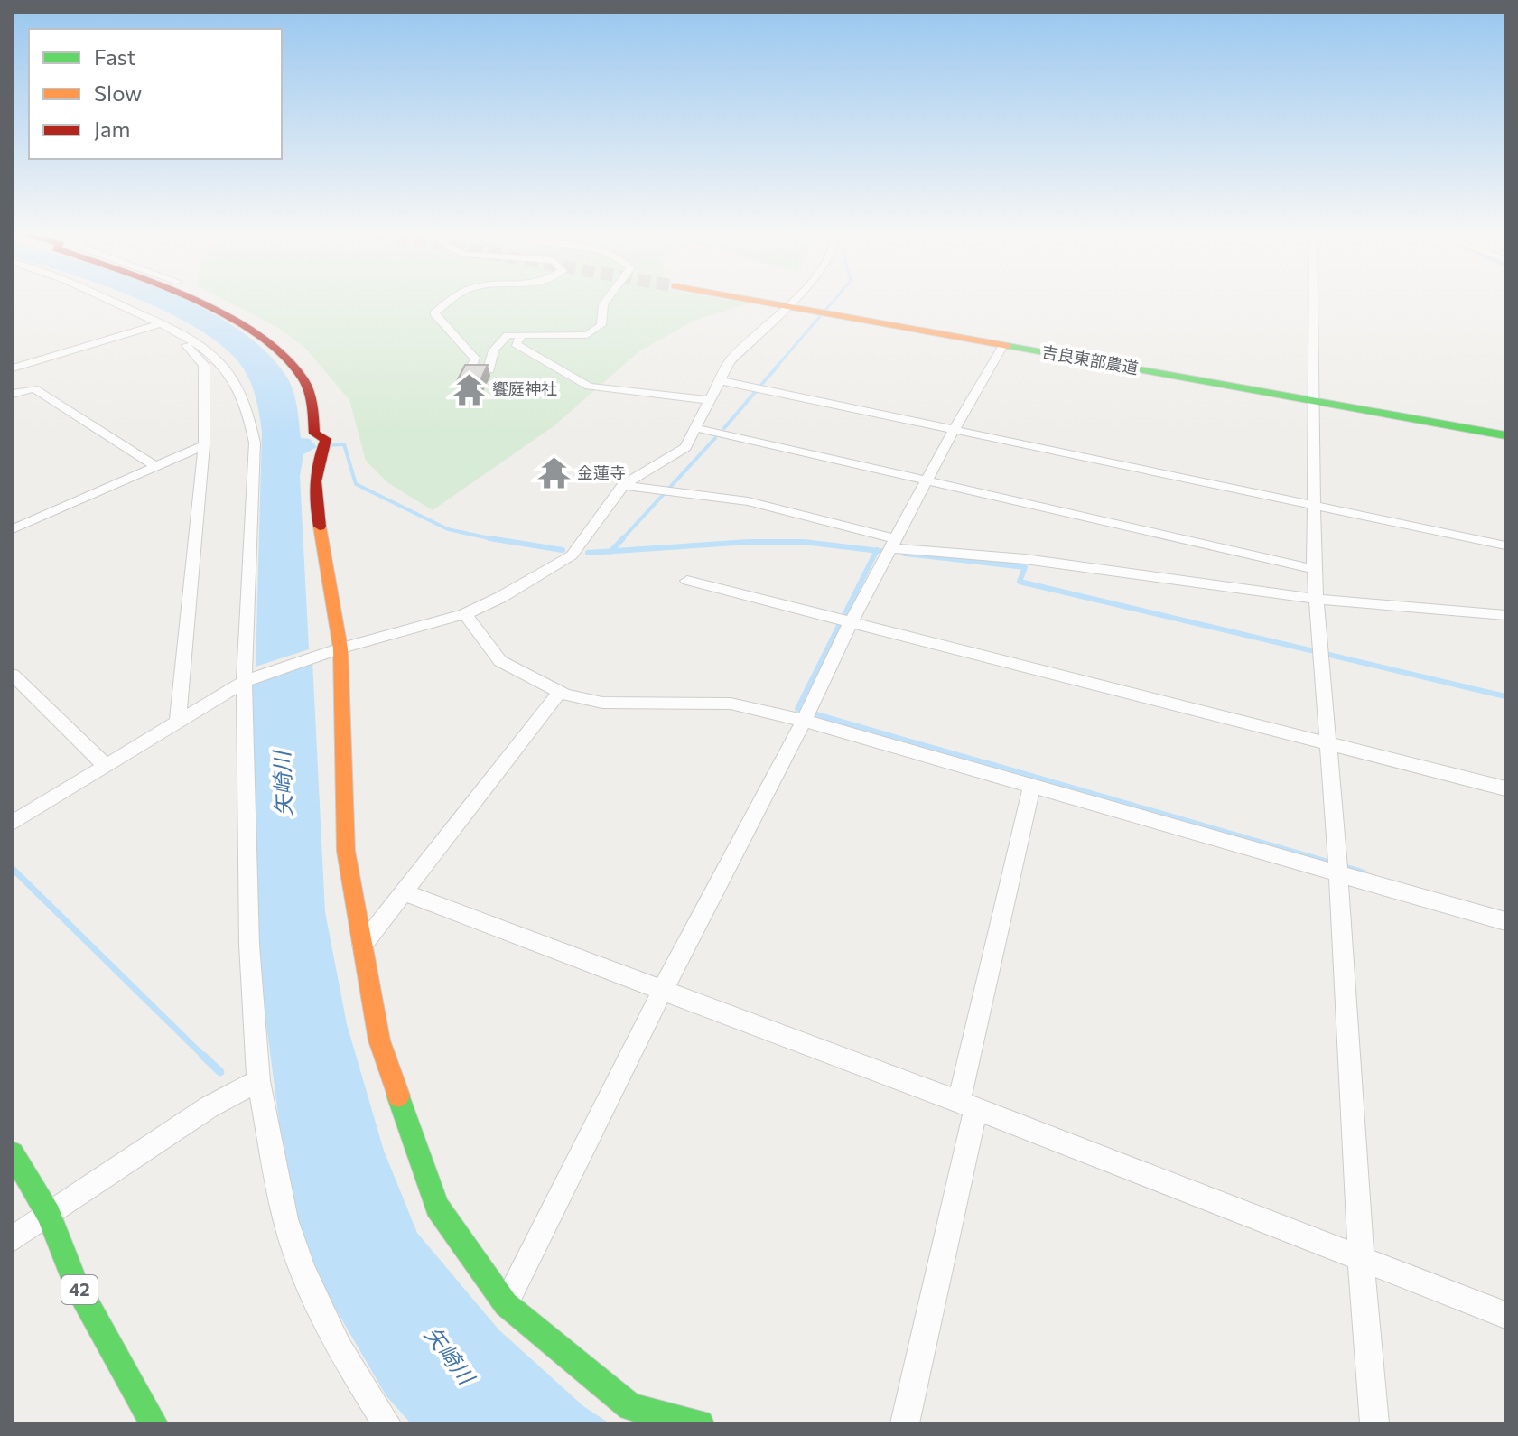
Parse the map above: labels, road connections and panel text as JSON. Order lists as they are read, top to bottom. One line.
{"streets":{"street":["吉良東部農道","42"]},"water":["矢崎川"],"places":{"temple":["饗庭神社","金蓮寺"]},"legend":["Fast","Slow","Jam"]}
